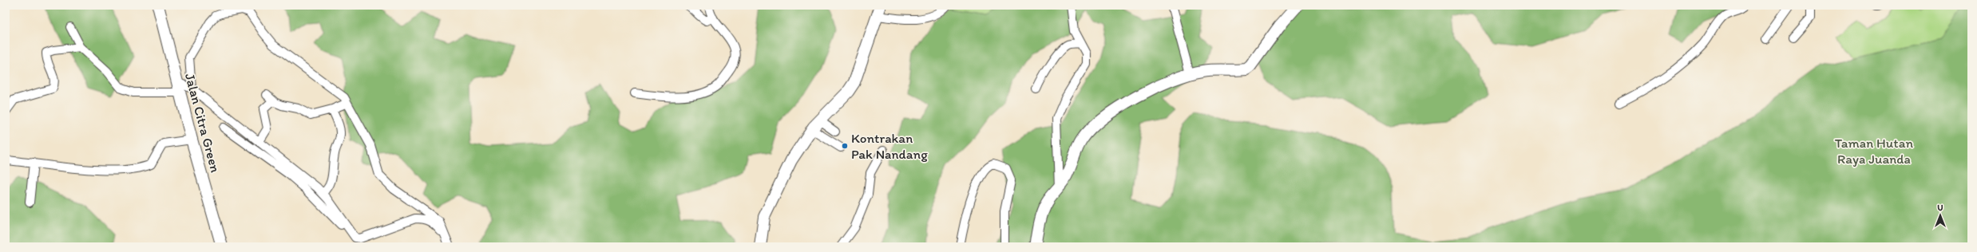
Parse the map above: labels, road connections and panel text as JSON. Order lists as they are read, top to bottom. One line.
{"streets":{"street":["Jalan Citra Green"]},"parks":["Taman Hutan Raya Juanda"],"places":["Kontrakan Pak Nandang"],"north":"top"}
